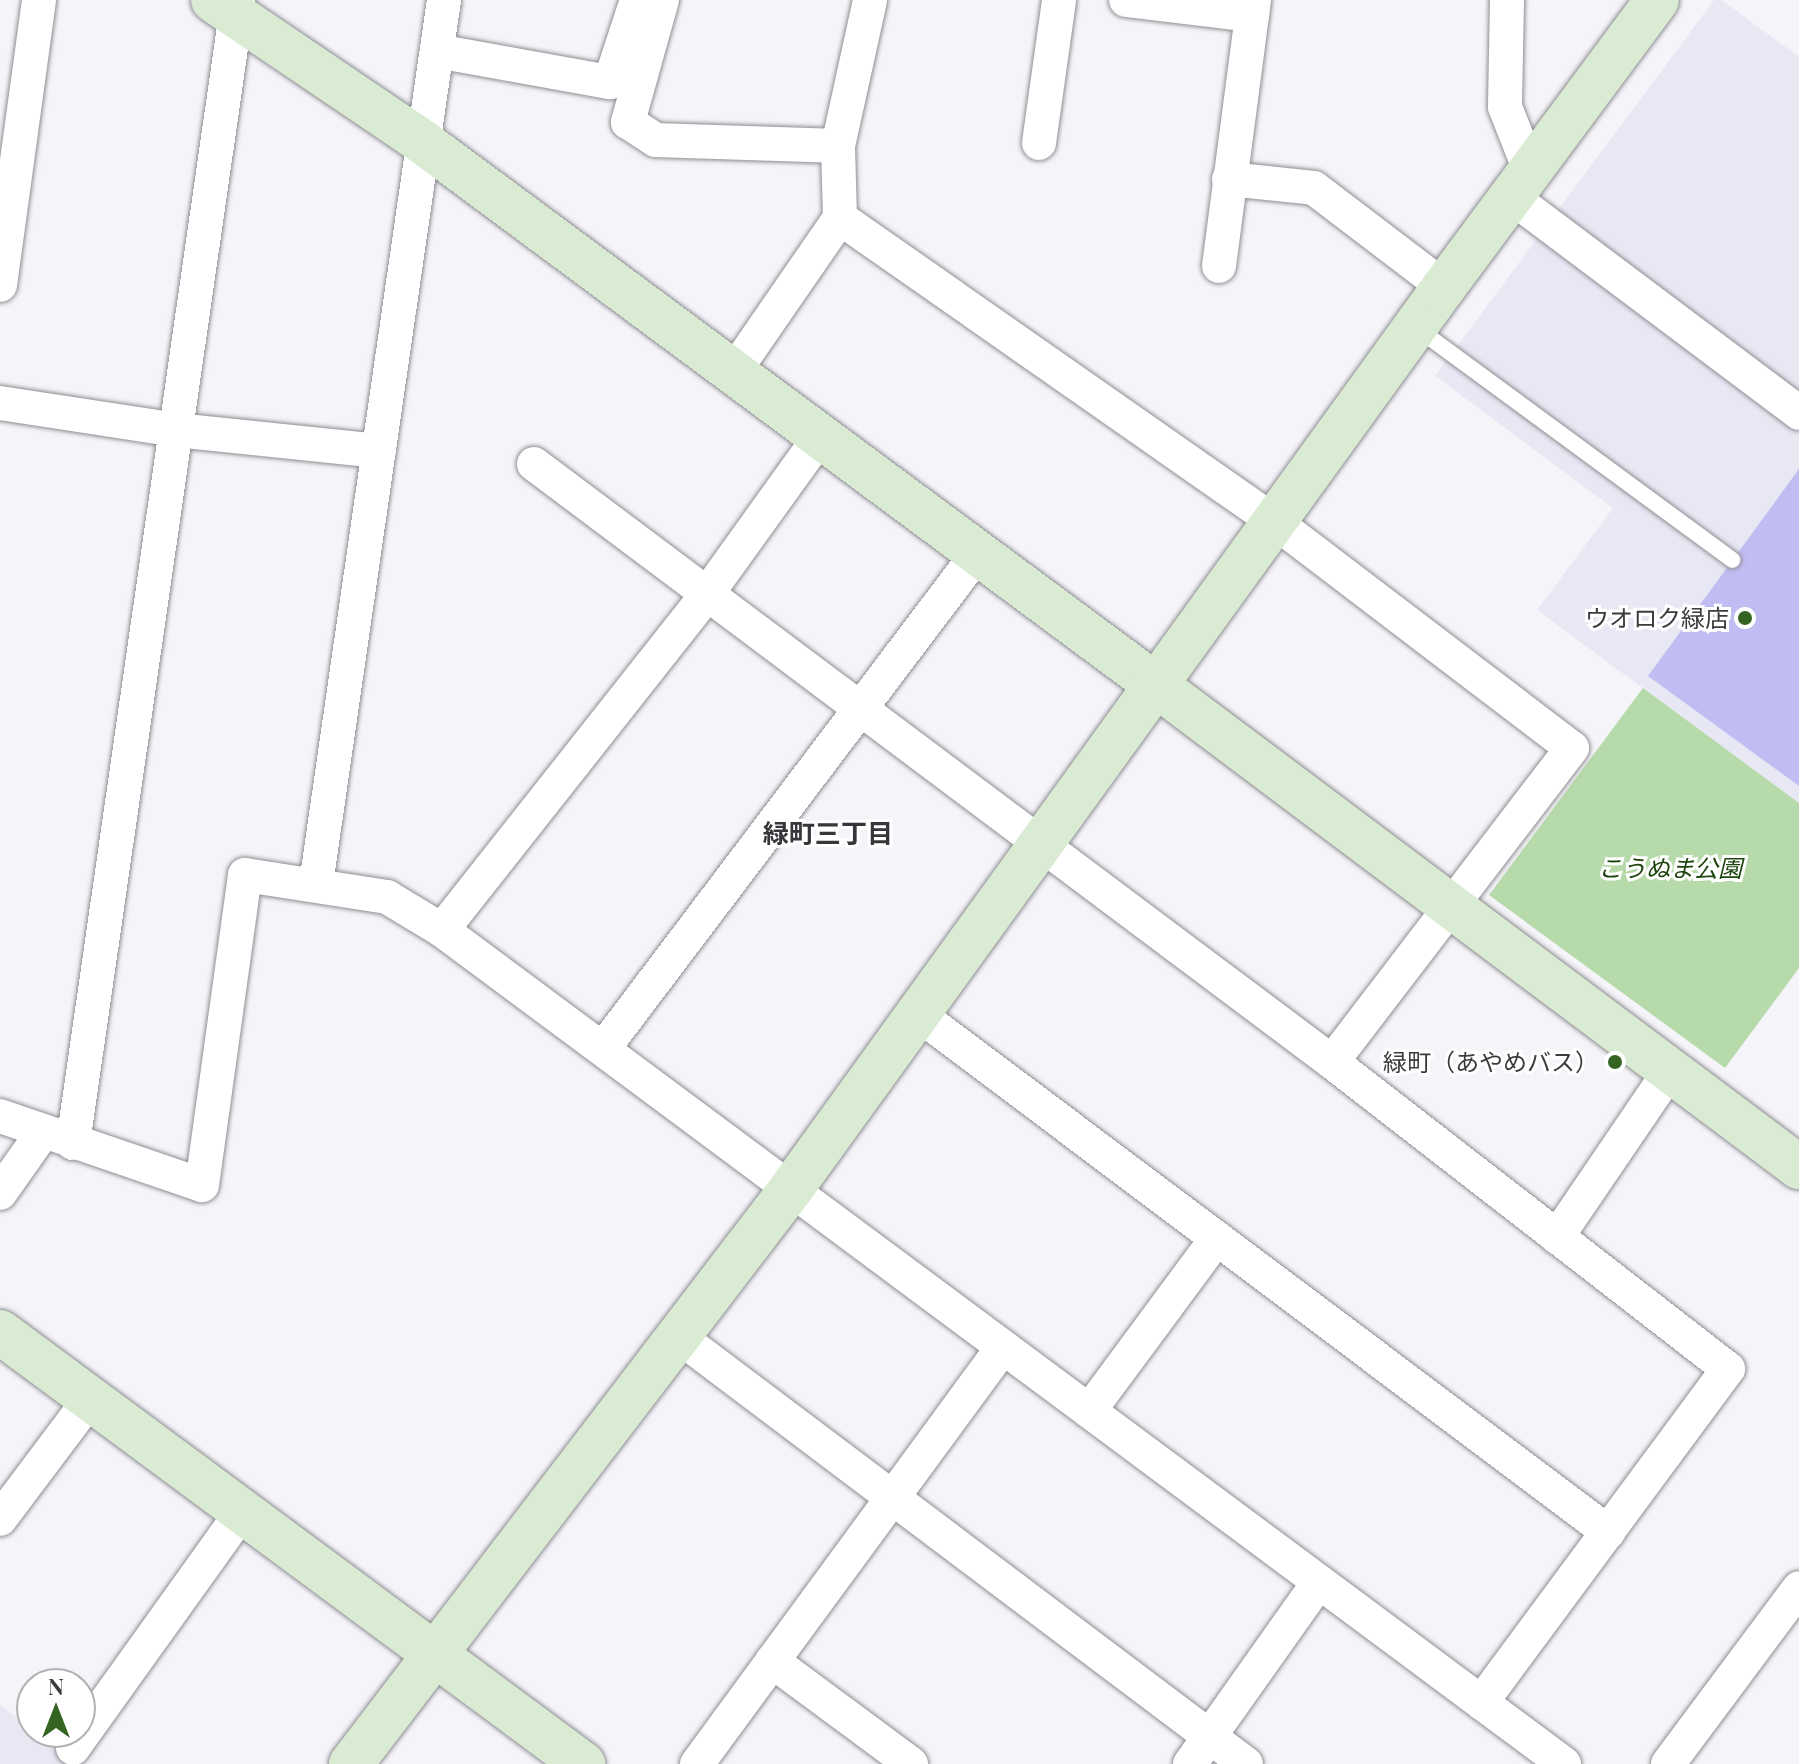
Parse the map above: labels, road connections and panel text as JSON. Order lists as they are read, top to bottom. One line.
{"districts":["緑町三丁目"],"parks":["こうぬま公園"],"places":["ウオロク緑店","緑町（あやめバス）"],"north":"top"}
